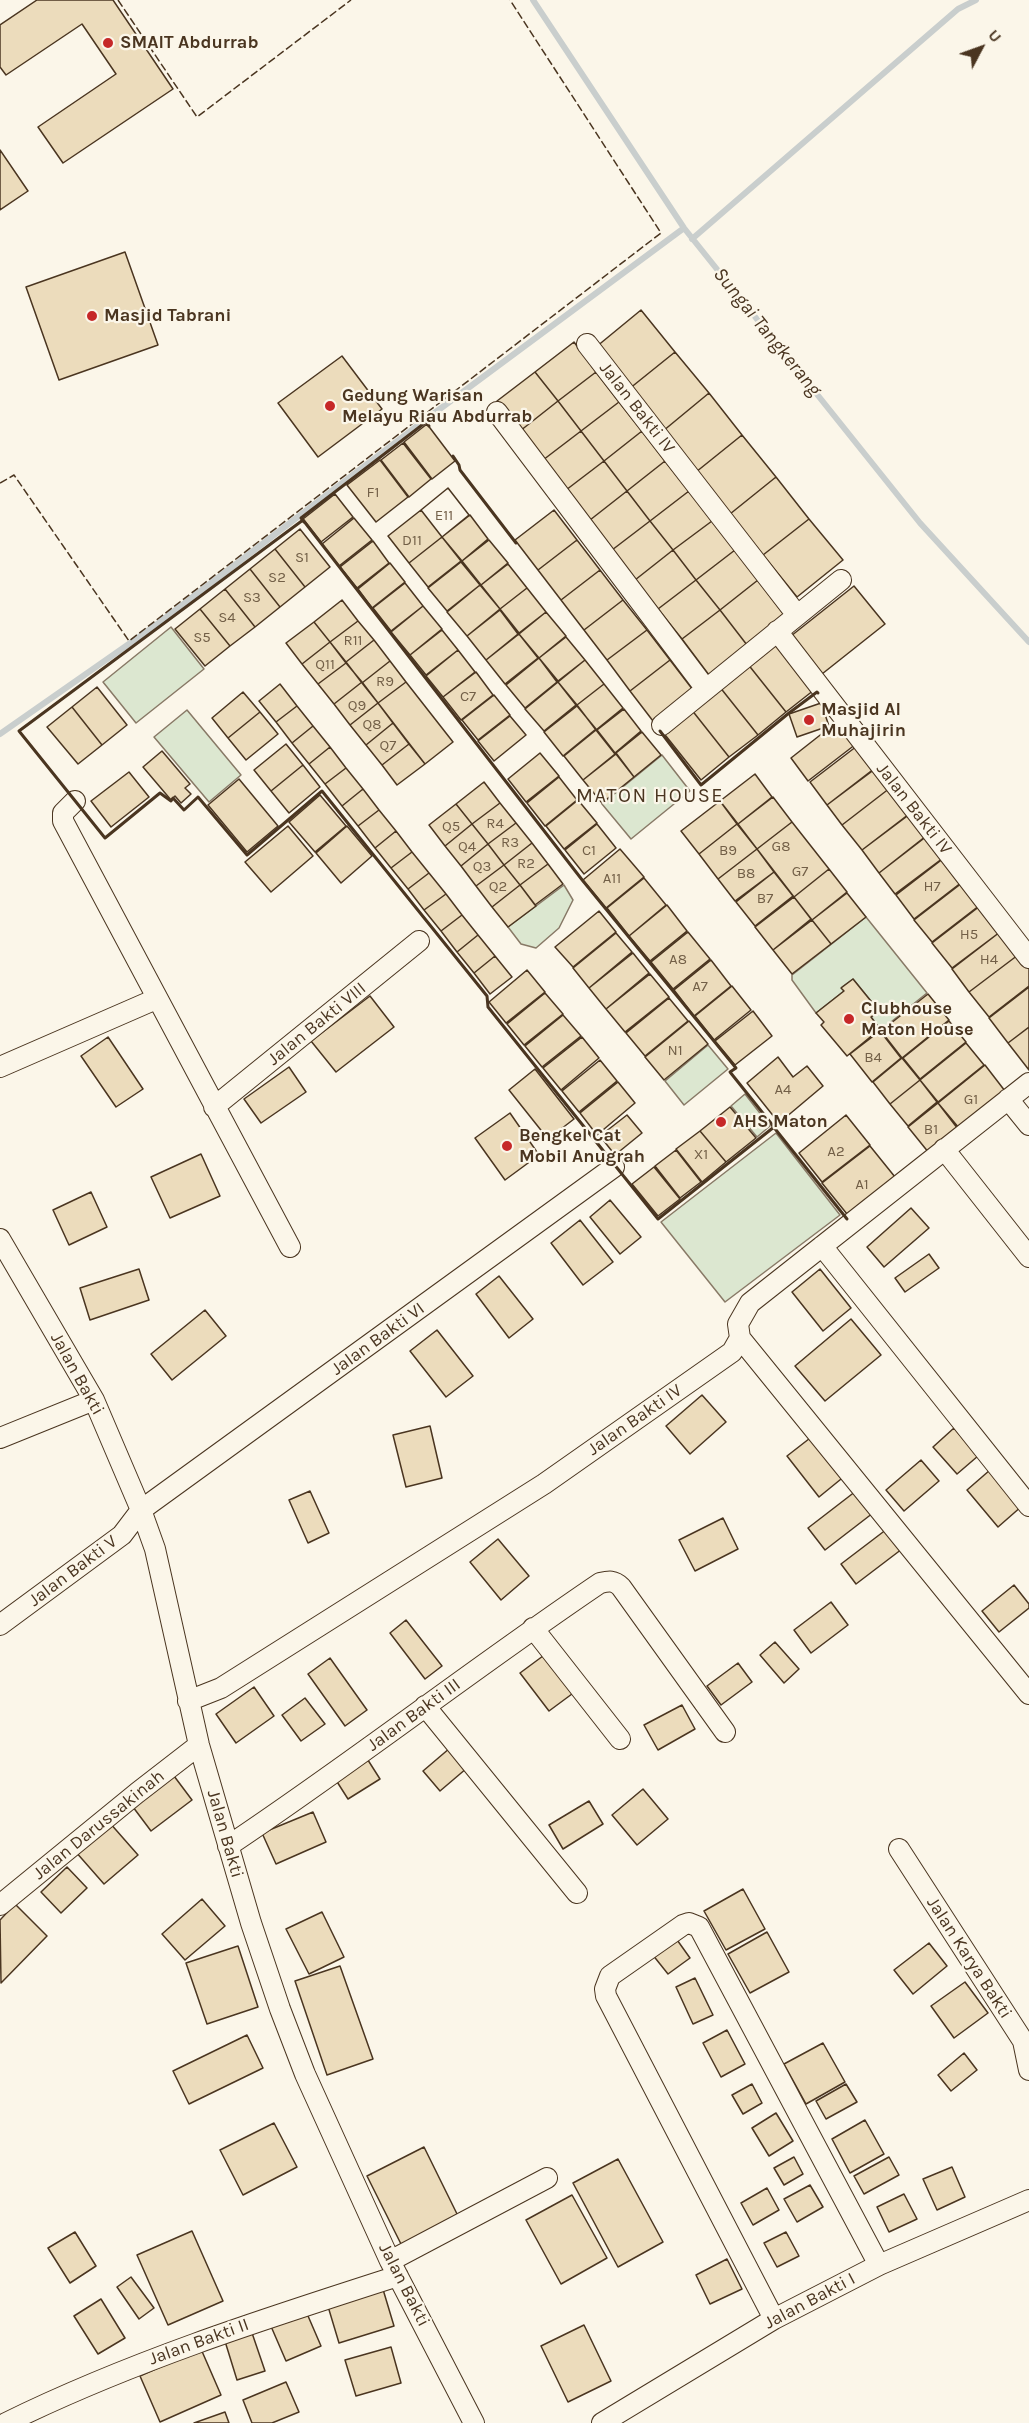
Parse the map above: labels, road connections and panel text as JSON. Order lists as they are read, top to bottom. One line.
{"streets":{"street":["Jalan Bakti IV","Jalan Bakti VIII","Jalan Bakti VI","Jalan Bakti","Jalan Bakti V","Jalan Bakti III","Jalan Darussakinah","Jalan Karya Bakti","Jalan Bakti I","Jalan Bakti II"]},"crossings":[["Jalan Bakti IV","Jalan Bakti"],["Jalan Bakti VI","Jalan Bakti"],["Jalan Bakti VI","Jalan Bakti V"],["Jalan Bakti","Jalan Bakti V"],["Jalan Bakti","Jalan Bakti III"],["Jalan Bakti","Jalan Darussakinah"],["Jalan Bakti","Jalan Bakti II"]],"districts":["MATON HOUSE"],"water":["Sungai Tangkerang"],"places":["SMAIT Abdurrab","Masjid Tabrani","Gedung Warisan Melayu Riau Abdurrab","Masjid Al Muhajirin","Clubhouse Maton House","AHS Maton","Bengkel Cat Mobil Anugrah"],"house_numbers":["F1","E11","D11","S1","S2","S3","S4","S5","R11","Q11","R9","C7","Q9","Q8","Q7","R4","Q5","R3","Q4","G8","C1","B9","R2","Q3","G7","B8","A11","Q2","H7","B7","H5","A8","H4","A7","N1","B4","A4","G1","B1","A2","X1","A1"],"north":"top right"}
